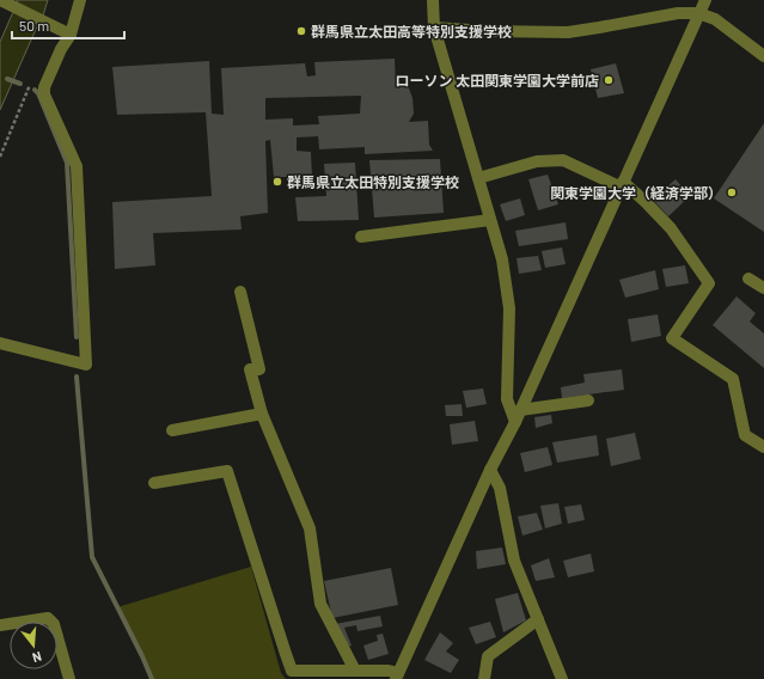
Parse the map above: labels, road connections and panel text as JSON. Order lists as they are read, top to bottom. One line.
{"places":["群馬県立太田高等特別支援学校","ローソン 太田関東学園大学前店","群馬県立太田特別支援学校","関東学園大学（経済学部）"],"scale_bar":"50 m","north":"bottom"}
